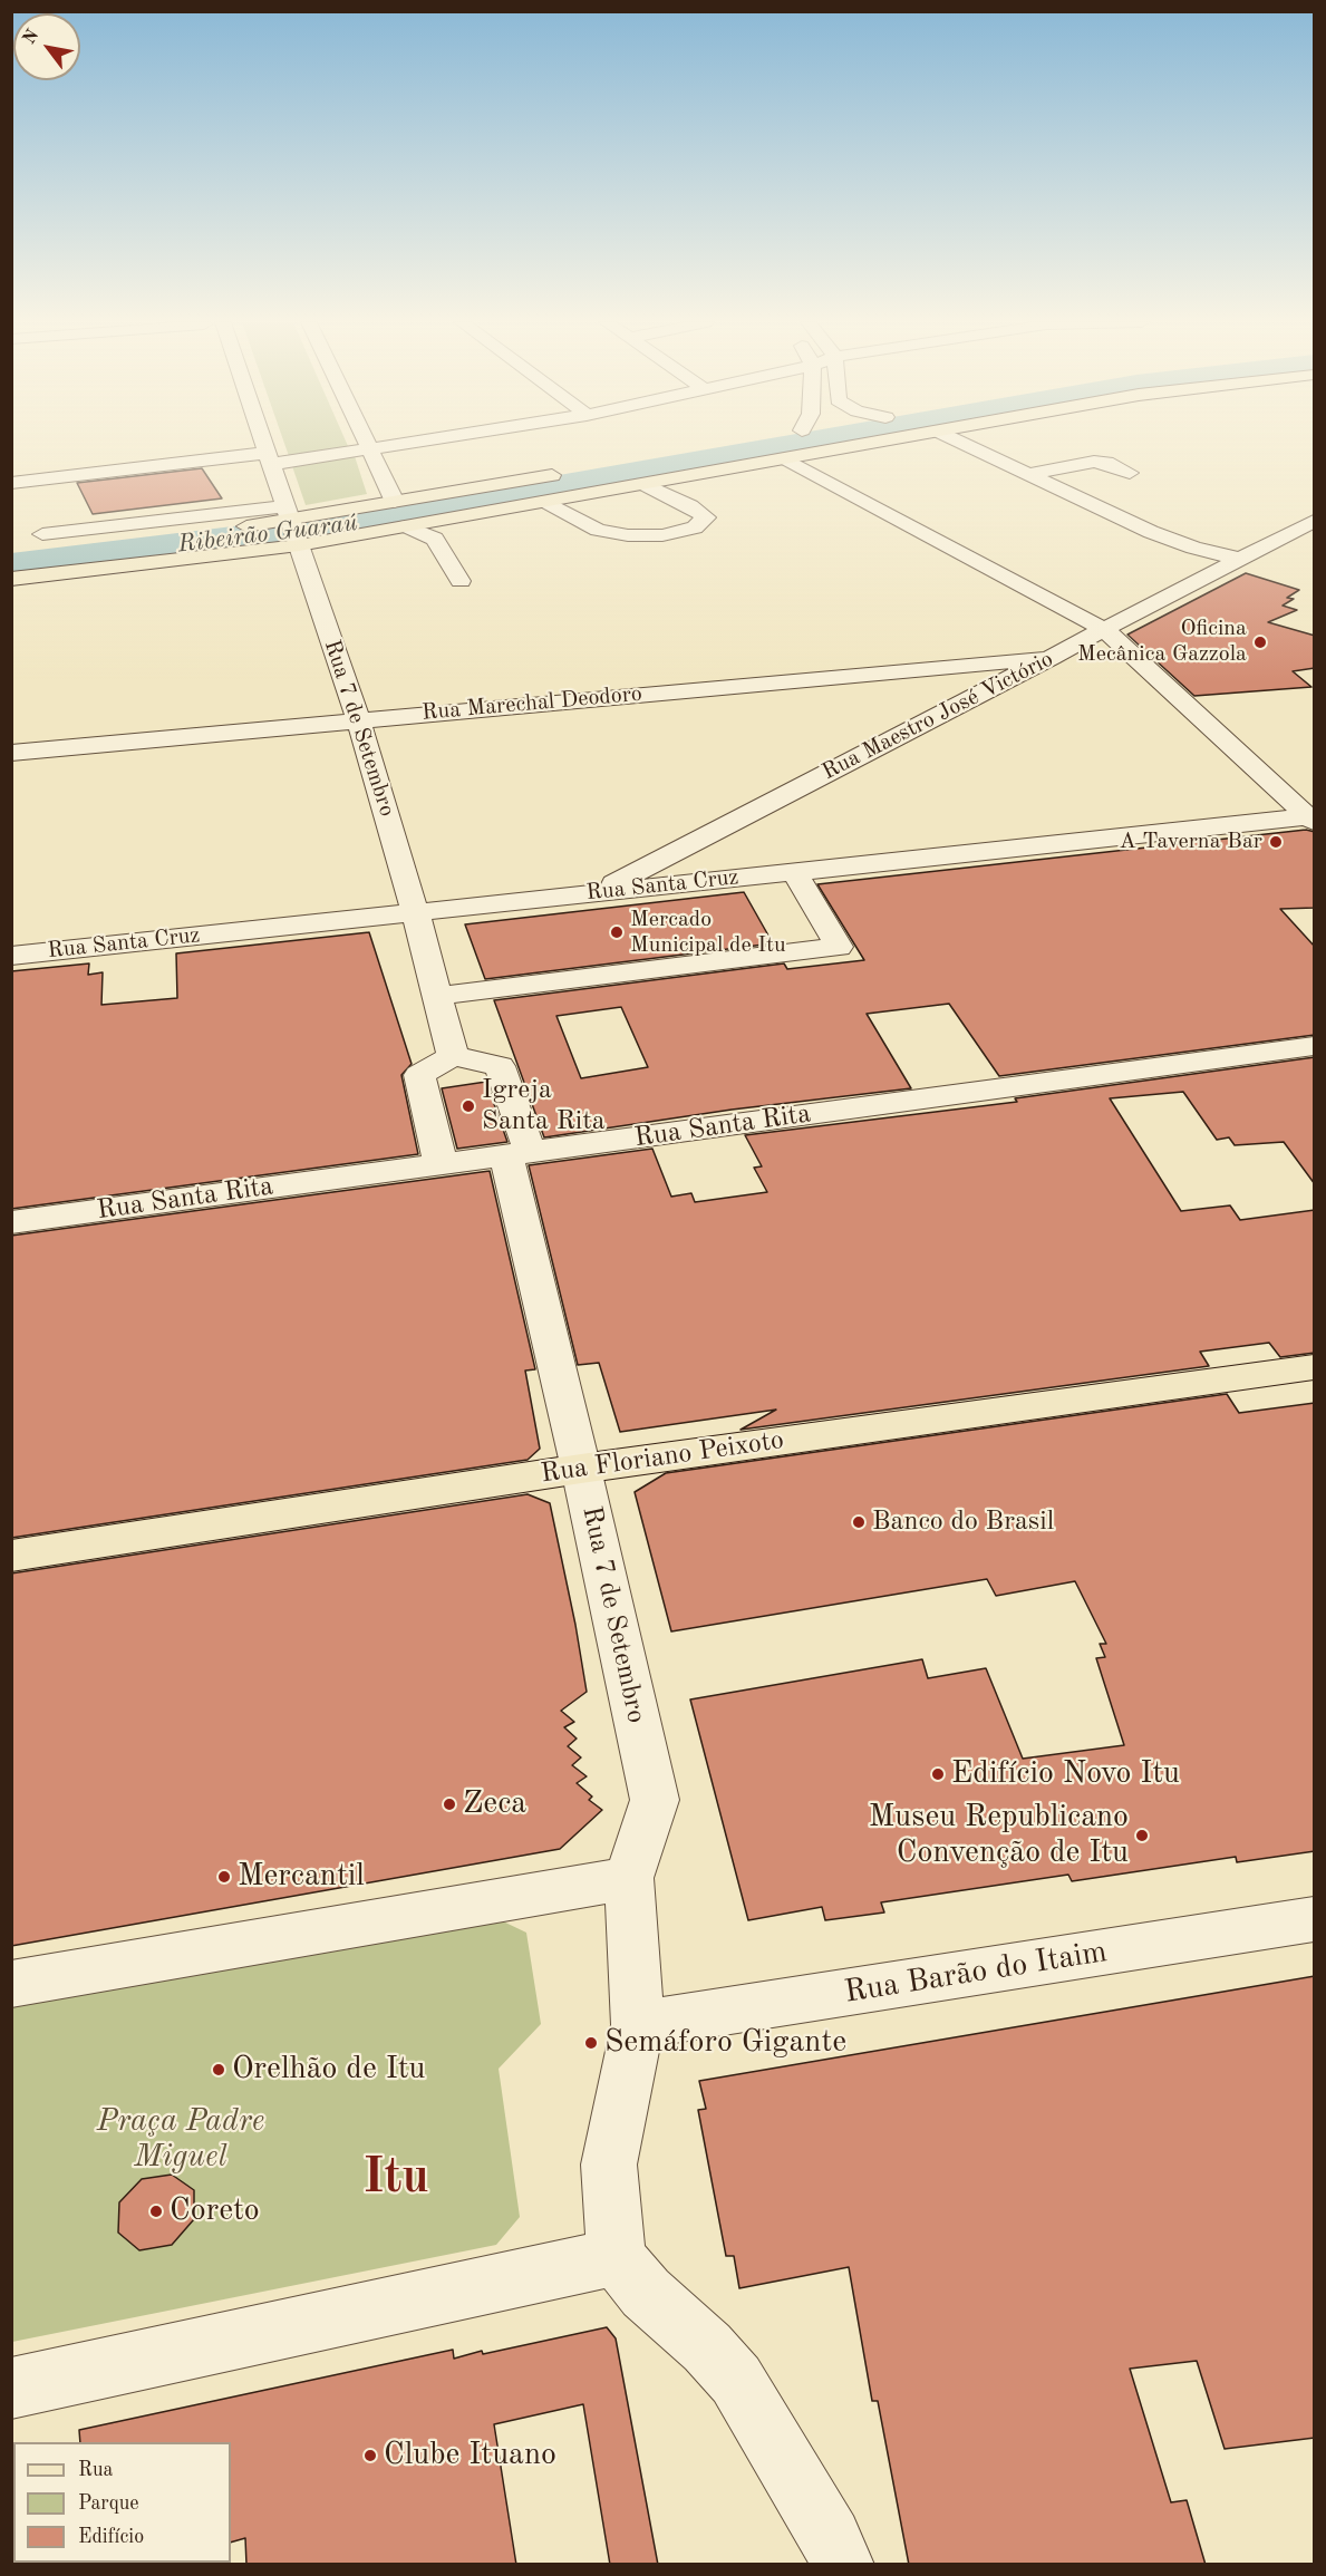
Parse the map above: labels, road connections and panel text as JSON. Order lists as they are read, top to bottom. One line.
{"streets":{"main road":["Rua Floriano Peixoto"],"street":["Rua Marechal Deodoro","Rua Maestro José Victório","Rua 7 de Setembro","Rua Santa Cruz","Rua Santa Rita","Rua Barão do Itaim"]},"crossings":[["Rua Marechal Deodoro","Rua Maestro José Victório"],["Rua Marechal Deodoro","Rua 7 de Setembro"],["Rua Maestro José Victório","Rua Santa Cruz"],["Rua 7 de Setembro","Rua Santa Cruz"],["Rua 7 de Setembro","Rua Santa Rita"],["Rua 7 de Setembro","Rua Floriano Peixoto"]],"districts":["Itu"],"water":["Ribeirão Guaraú"],"parks":["Praça Padre Miguel"],"places":["Oficina Mecânica Gazzola","A Taverna Bar","Mercado Municipal de Itu","Igreja Santa Rita","Banco do Brasil","Edifício Novo Itu","Zeca","Museu Republicano Convenção de Itu","Mercantil","Semáforo Gigante","Orelhão de Itu","Coreto","Clube Ituano"],"legend":["Rua","Parque","Edifício"],"north":"top left"}
